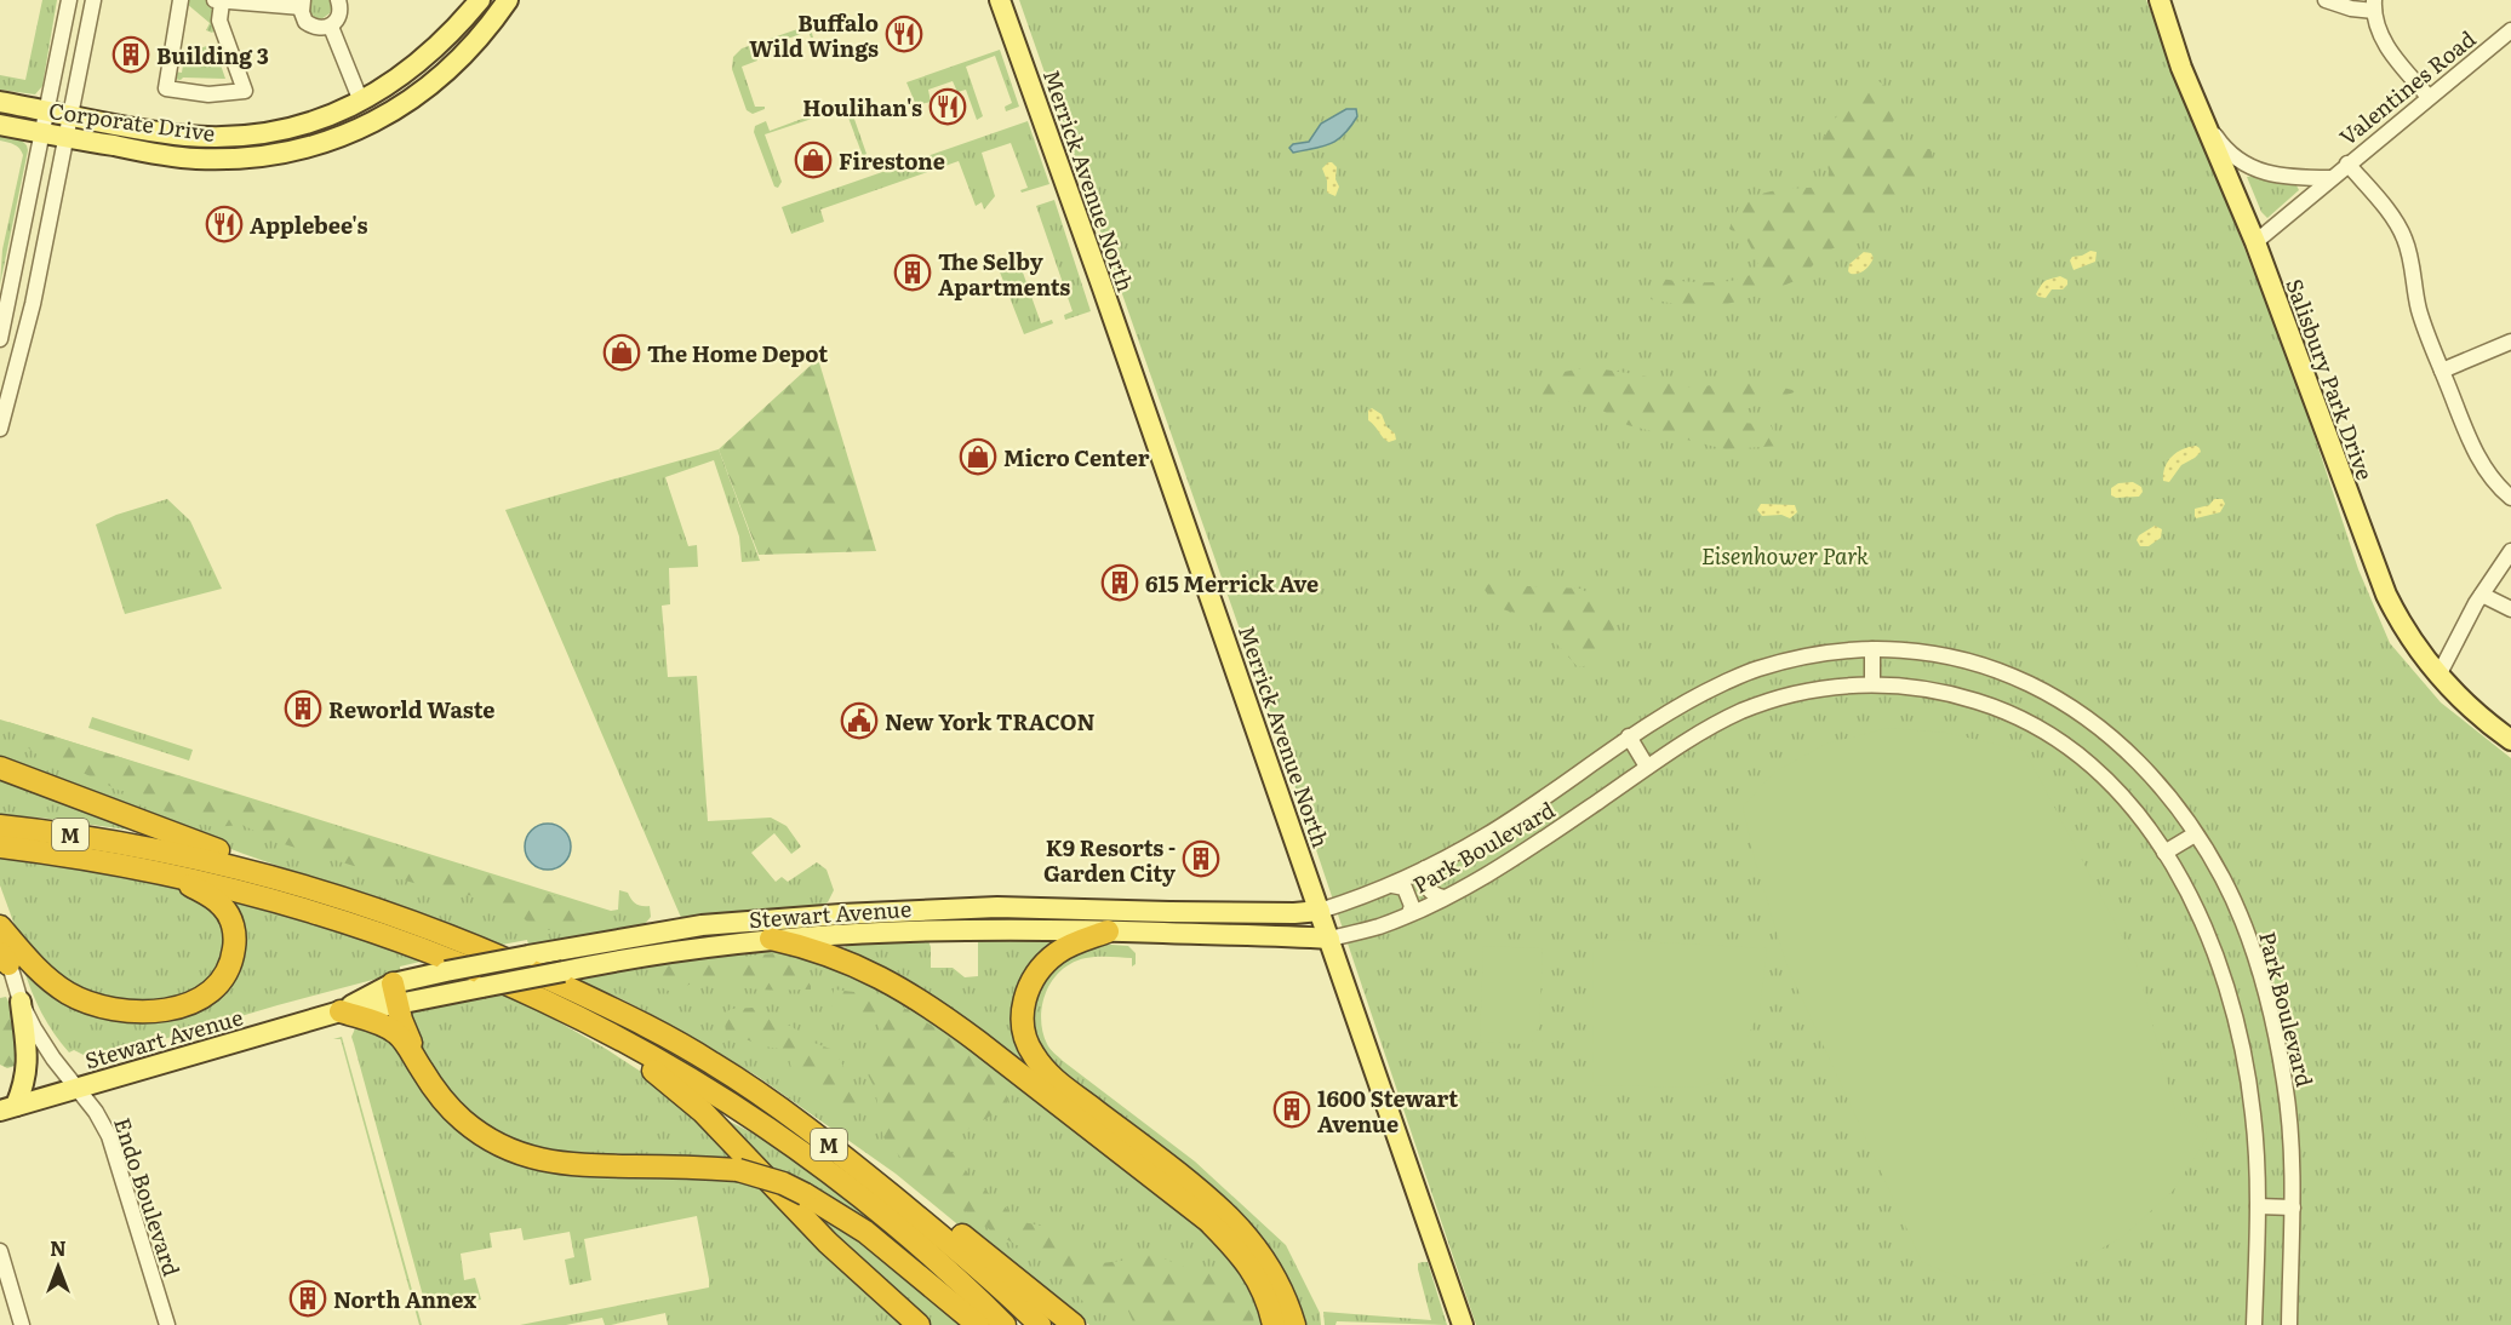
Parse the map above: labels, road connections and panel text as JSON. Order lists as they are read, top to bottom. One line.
{"streets":{"highway":["M"],"main road":["Corporate Drive","Merrick Avenue North","Salisbury Park Drive","Stewart Avenue"],"street":["Valentines Road","Park Boulevard","Endo Boulevard"]},"crossings":[["Valentines Road","Salisbury Park Drive"],["Merrick Avenue North","Park Boulevard"],["Merrick Avenue North","Stewart Avenue"],["Park Boulevard","Stewart Avenue"],["Stewart Avenue","Endo Boulevard"]],"parks":["Eisenhower Park"],"places":{"restaurant":["Buffalo Wild Wings","Houlihan's","Applebee's"],"building":["Building 3","The Selby Apartments","615 Merrick Ave","Reworld Waste","K9 Resorts - Garden City","1600 Stewart Avenue","North Annex"],"shop":["Firestone","The Home Depot","Micro Center"],"public building":["New York TRACON"]},"north":"top"}
